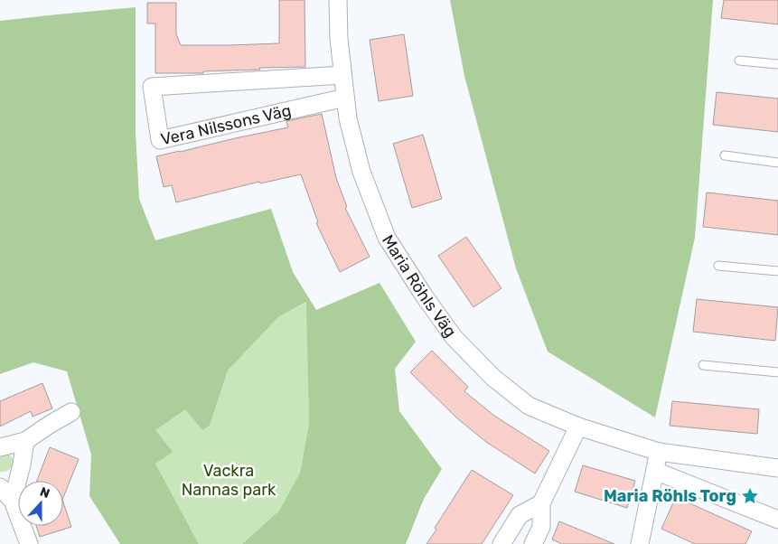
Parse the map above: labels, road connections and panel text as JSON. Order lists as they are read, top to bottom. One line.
{"streets":{"street":["Vera Nilssons Väg","Maria Röhls Väg"]},"crossings":[["Vera Nilssons Väg","Maria Röhls Väg"]],"parks":["Vackra Nannas park"],"places":{"place":["Maria Röhls Torg"]},"north":"top"}
